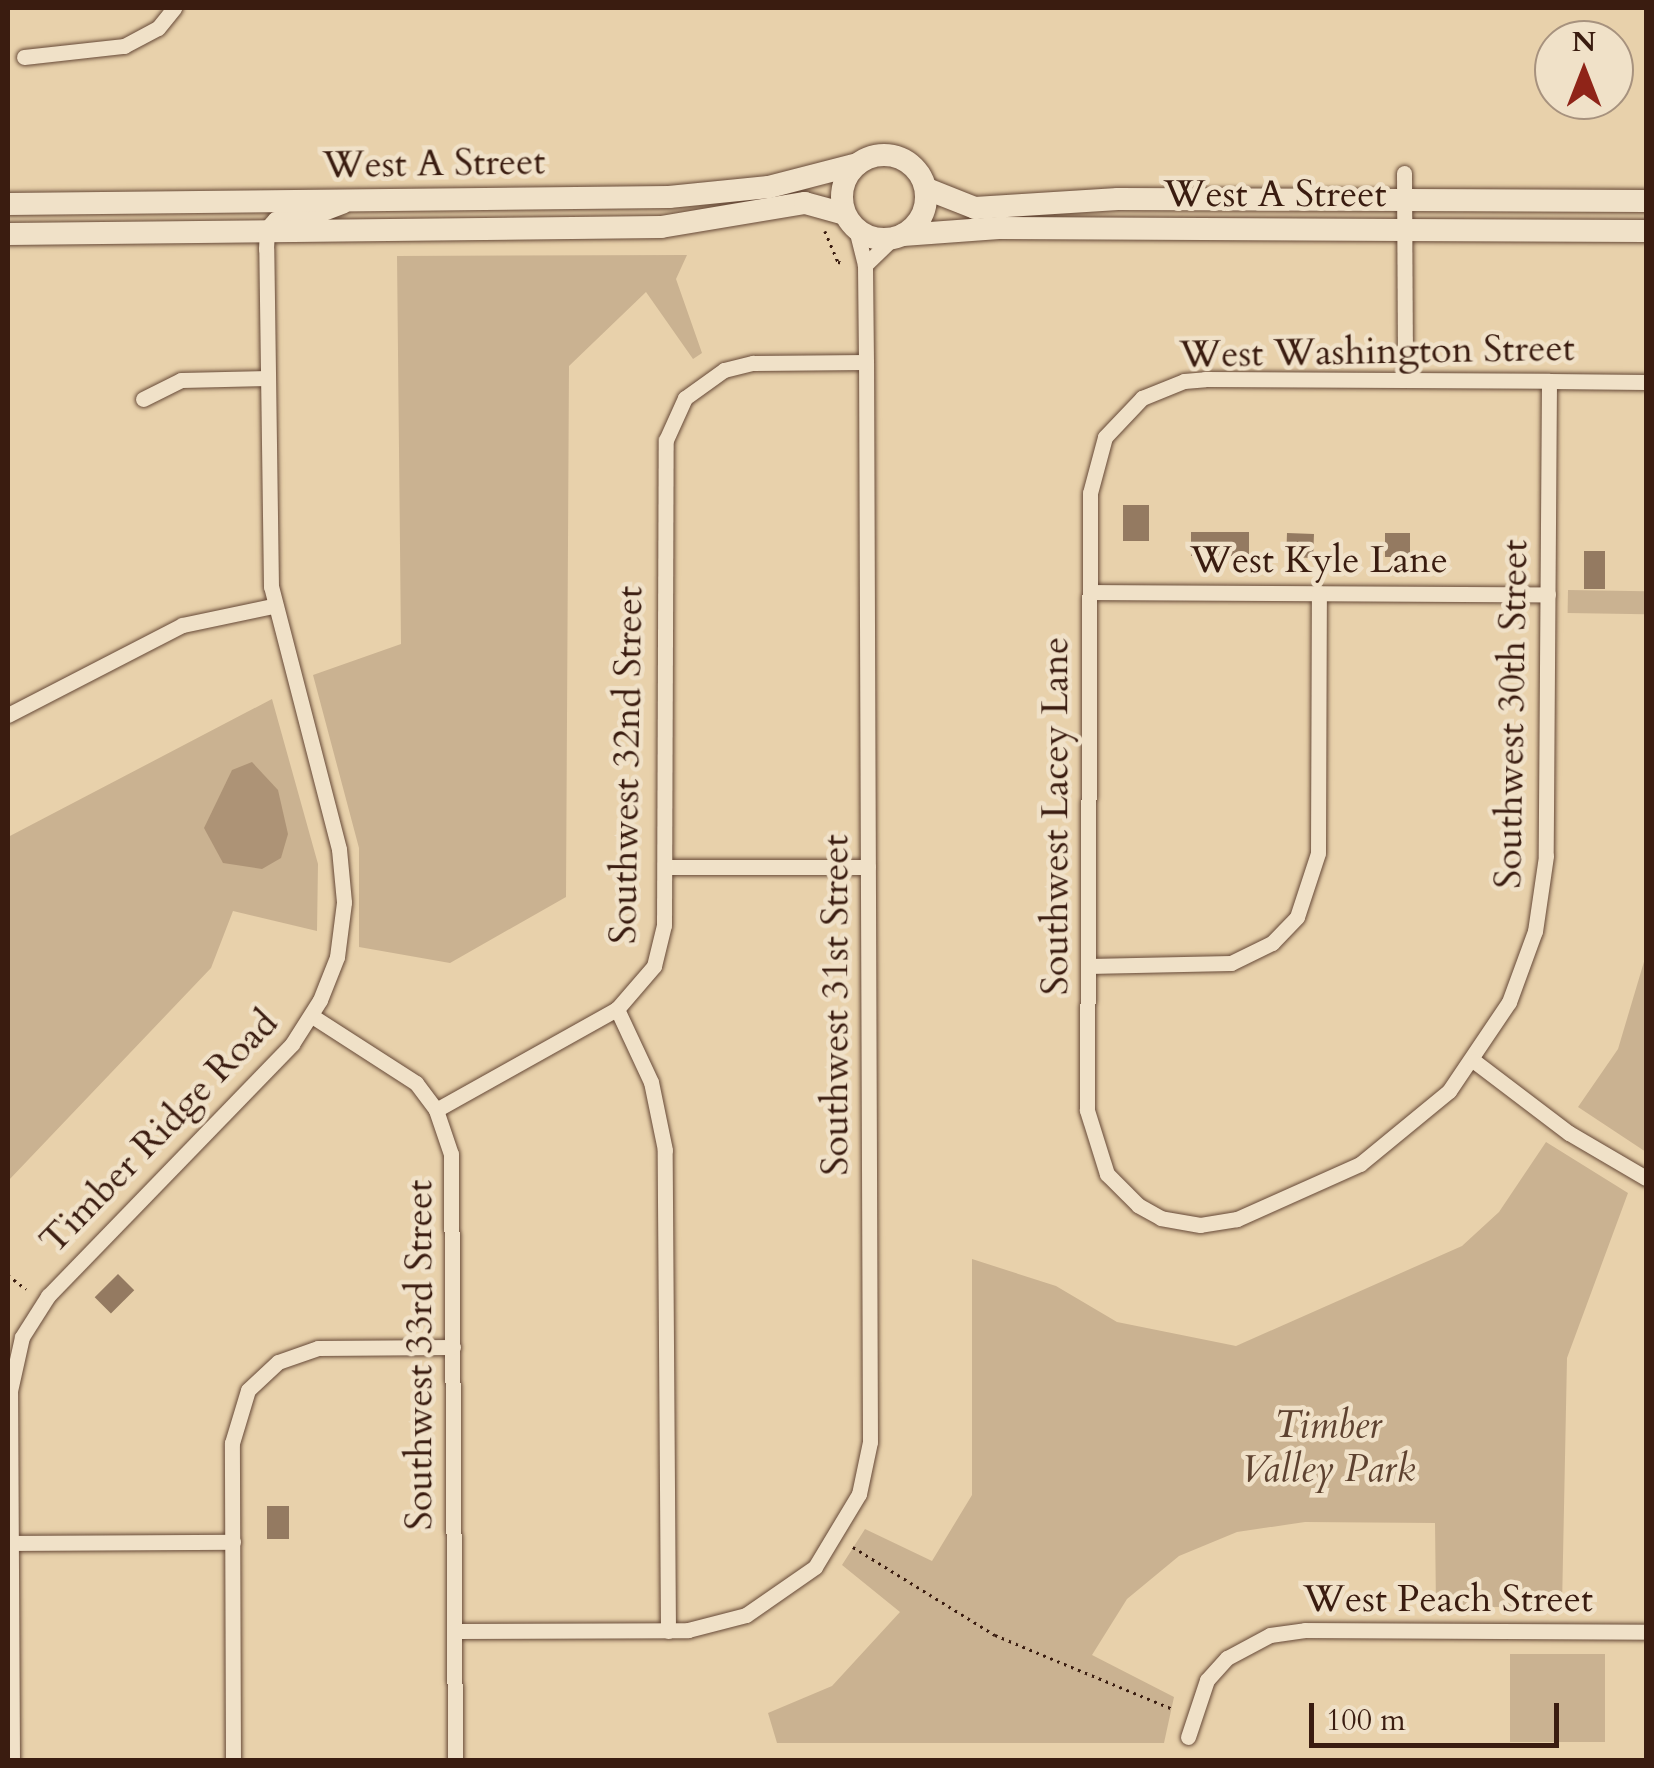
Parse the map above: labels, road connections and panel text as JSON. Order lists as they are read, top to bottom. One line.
{"streets":{"main road":["West A Street"],"street":["West Washington Street","West Kyle Lane","Southwest 30th Street","Southwest 32nd Street","Southwest Lacey Lane","Southwest 31st Street","Timber Ridge Road","Southwest 33rd Street","West Peach Street"]},"crossings":[["West A Street","Southwest 31st Street"],["West A Street","Timber Ridge Road"],["West Washington Street","Southwest 30th Street"],["West Washington Street","Southwest Lacey Lane"],["West Kyle Lane","Southwest 30th Street"],["West Kyle Lane","Southwest Lacey Lane"],["Southwest 30th Street","Southwest Lacey Lane"],["Southwest 32nd Street","Southwest 31st Street"],["Southwest 32nd Street","Southwest 33rd Street"],["Timber Ridge Road","Southwest 33rd Street"]],"parks":["Timber Valley Park"],"scale_bar":"100 m","north":"top"}
